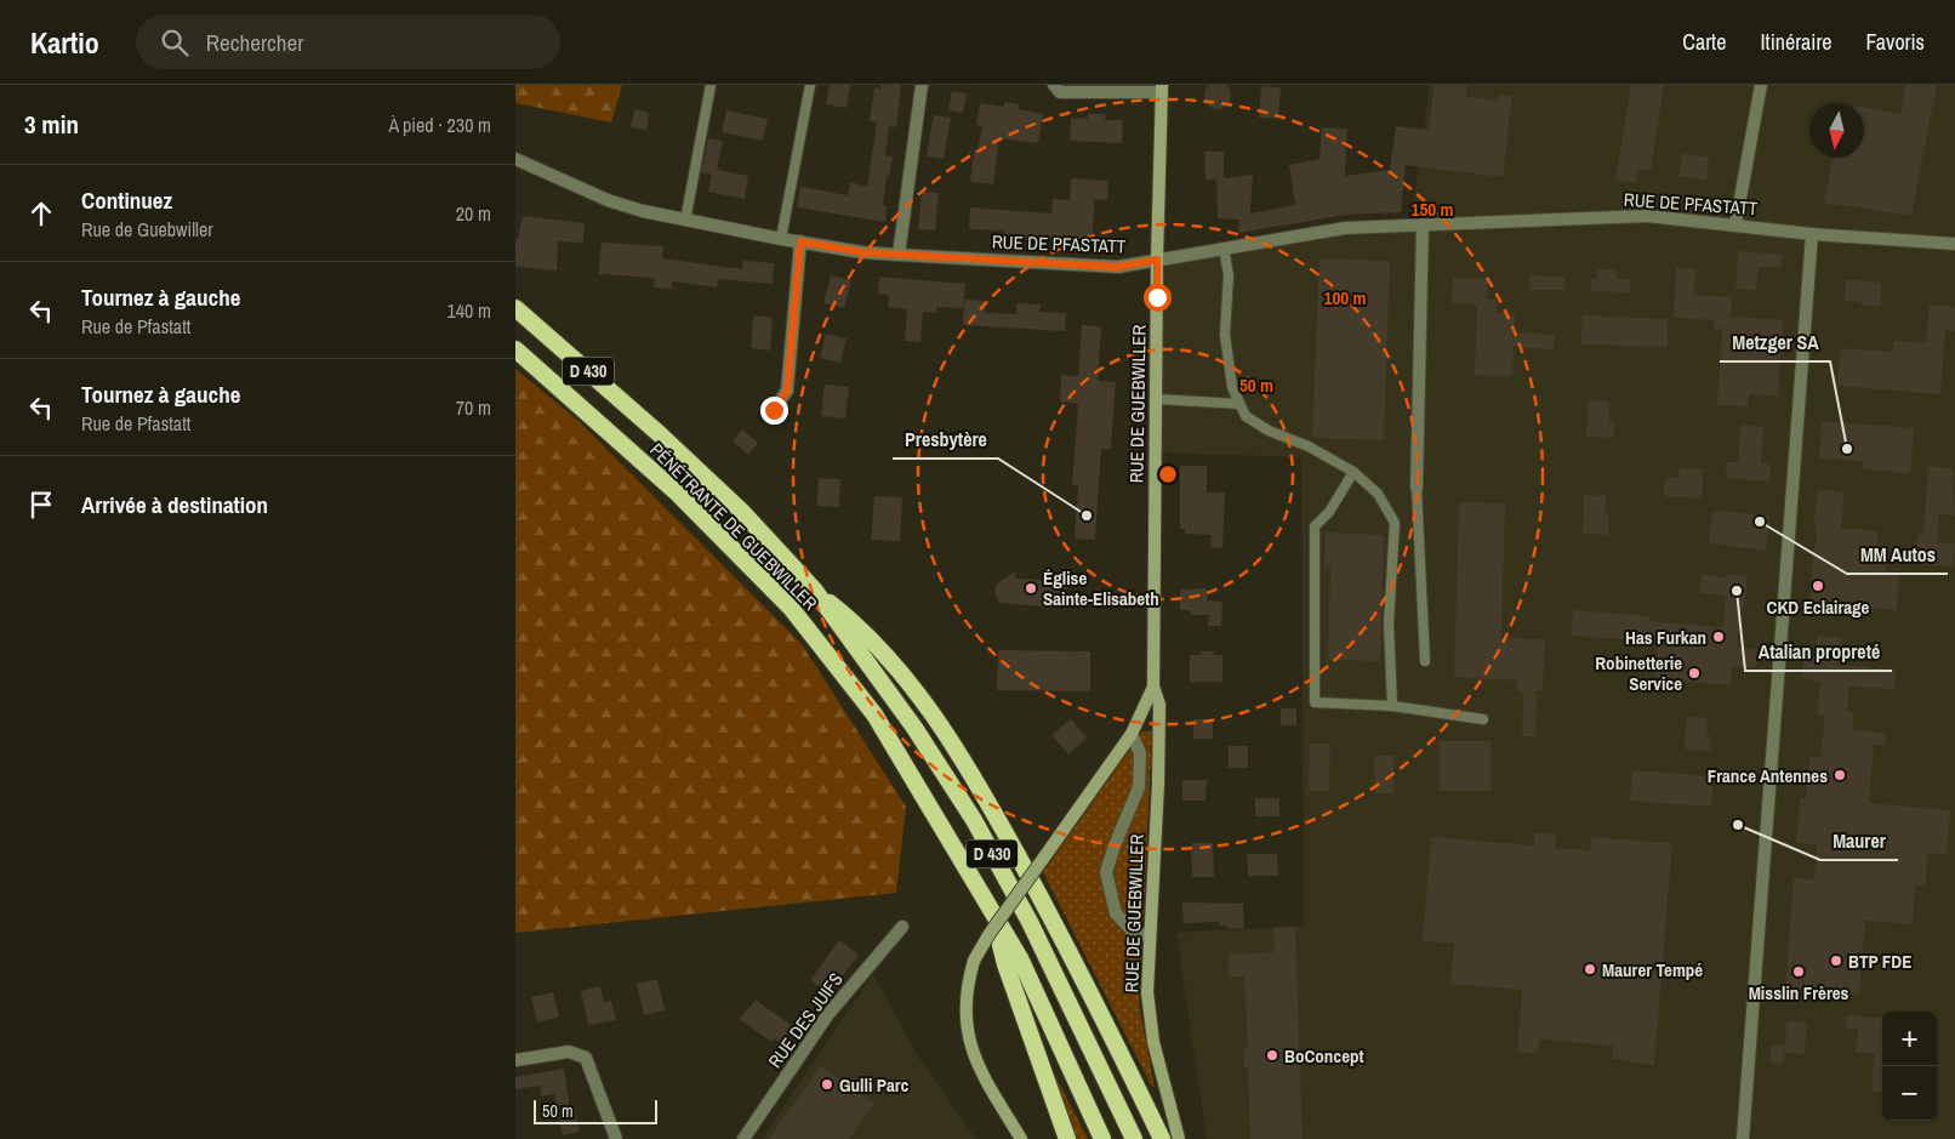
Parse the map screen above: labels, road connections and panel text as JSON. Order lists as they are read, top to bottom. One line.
{"streets":{"highway":["D 430","PÉNÉTRANTE DE GUEBWILLER"],"main road":["RUE DE GUEBWILLER"],"street":["RUE DE PFASTATT","RUE DES JUIFS"]},"crossings":[["RUE DE PFASTATT","RUE DE GUEBWILLER"]],"places":["Metzger SA","Presbytère","MM Autos","CKD Eclairage","Église Sainte-Elisabeth","Atalian propreté","Has Furkan","Robinetterie Service","France Antennes","Maurer","BTP FDE","Maurer Tempé","Misslin Frères","BoConcept","Gulli Parc"],"scale_bar":"50 m","north":"bottom","page":{"header":"Kartio","search":"Rechercher","nav":["Carte","Itinéraire","Favoris"],"heading":["3 min","À pied · 230 m"],"list":[["Continuez","Rue de Guebwiller","20 m"],["Tournez à gauche","Rue de Pfastatt","140 m"],["Tournez à gauche","Rue de Pfastatt","70 m"],"Arrivée à destination"],"map_buttons":["+","−"],"scale":"50 m"},"rings":["150 m","100 m","50 m"]}
